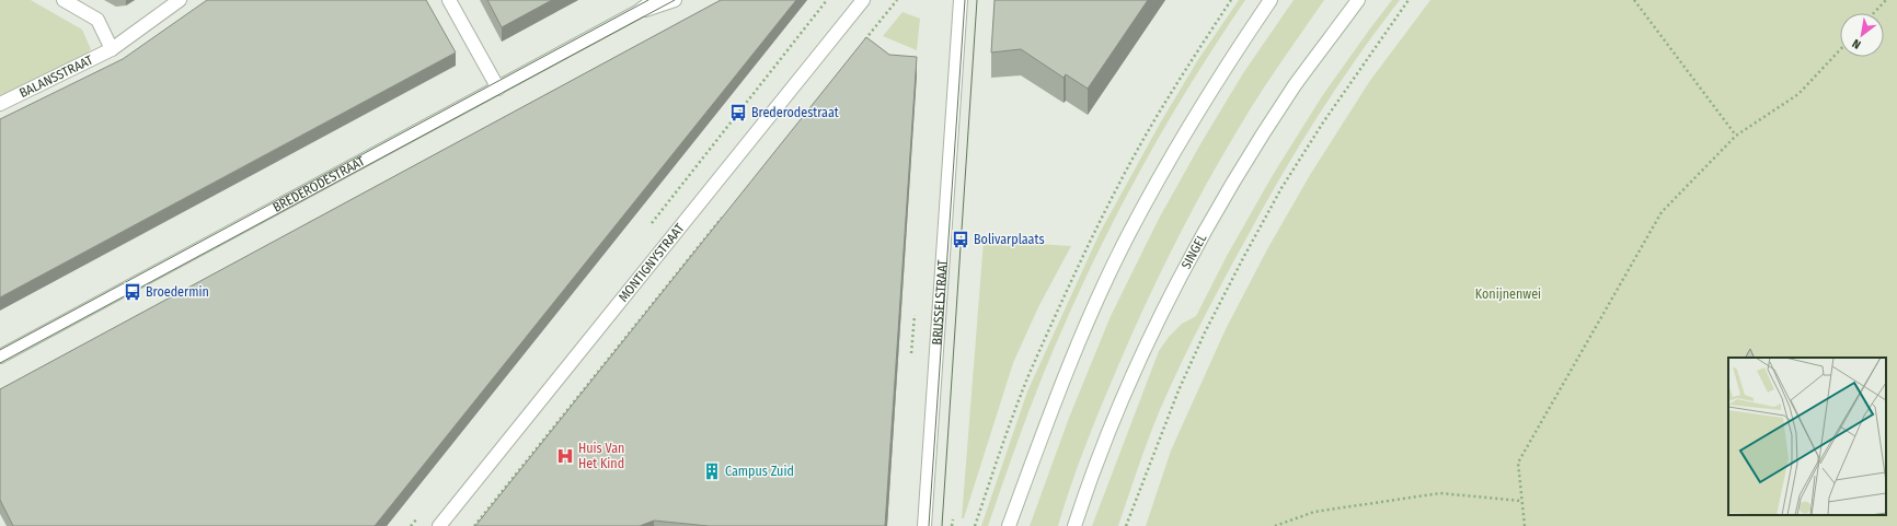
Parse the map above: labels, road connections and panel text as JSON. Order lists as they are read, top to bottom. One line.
{"streets":{"street":["BALANSSTRAAT","BREDERODESTRAAT","SINGEL","MONTIGNYSTRAAT","BRUSSELSTRAAT"]},"parks":["Konijnenwei"],"places":{"bus stop":["Brederodestraat","Bolivarplaats","Broedermin"],"hospital":["Huis Van Het Kind"],"building":["Campus Zuid"]},"north":"bottom left"}
